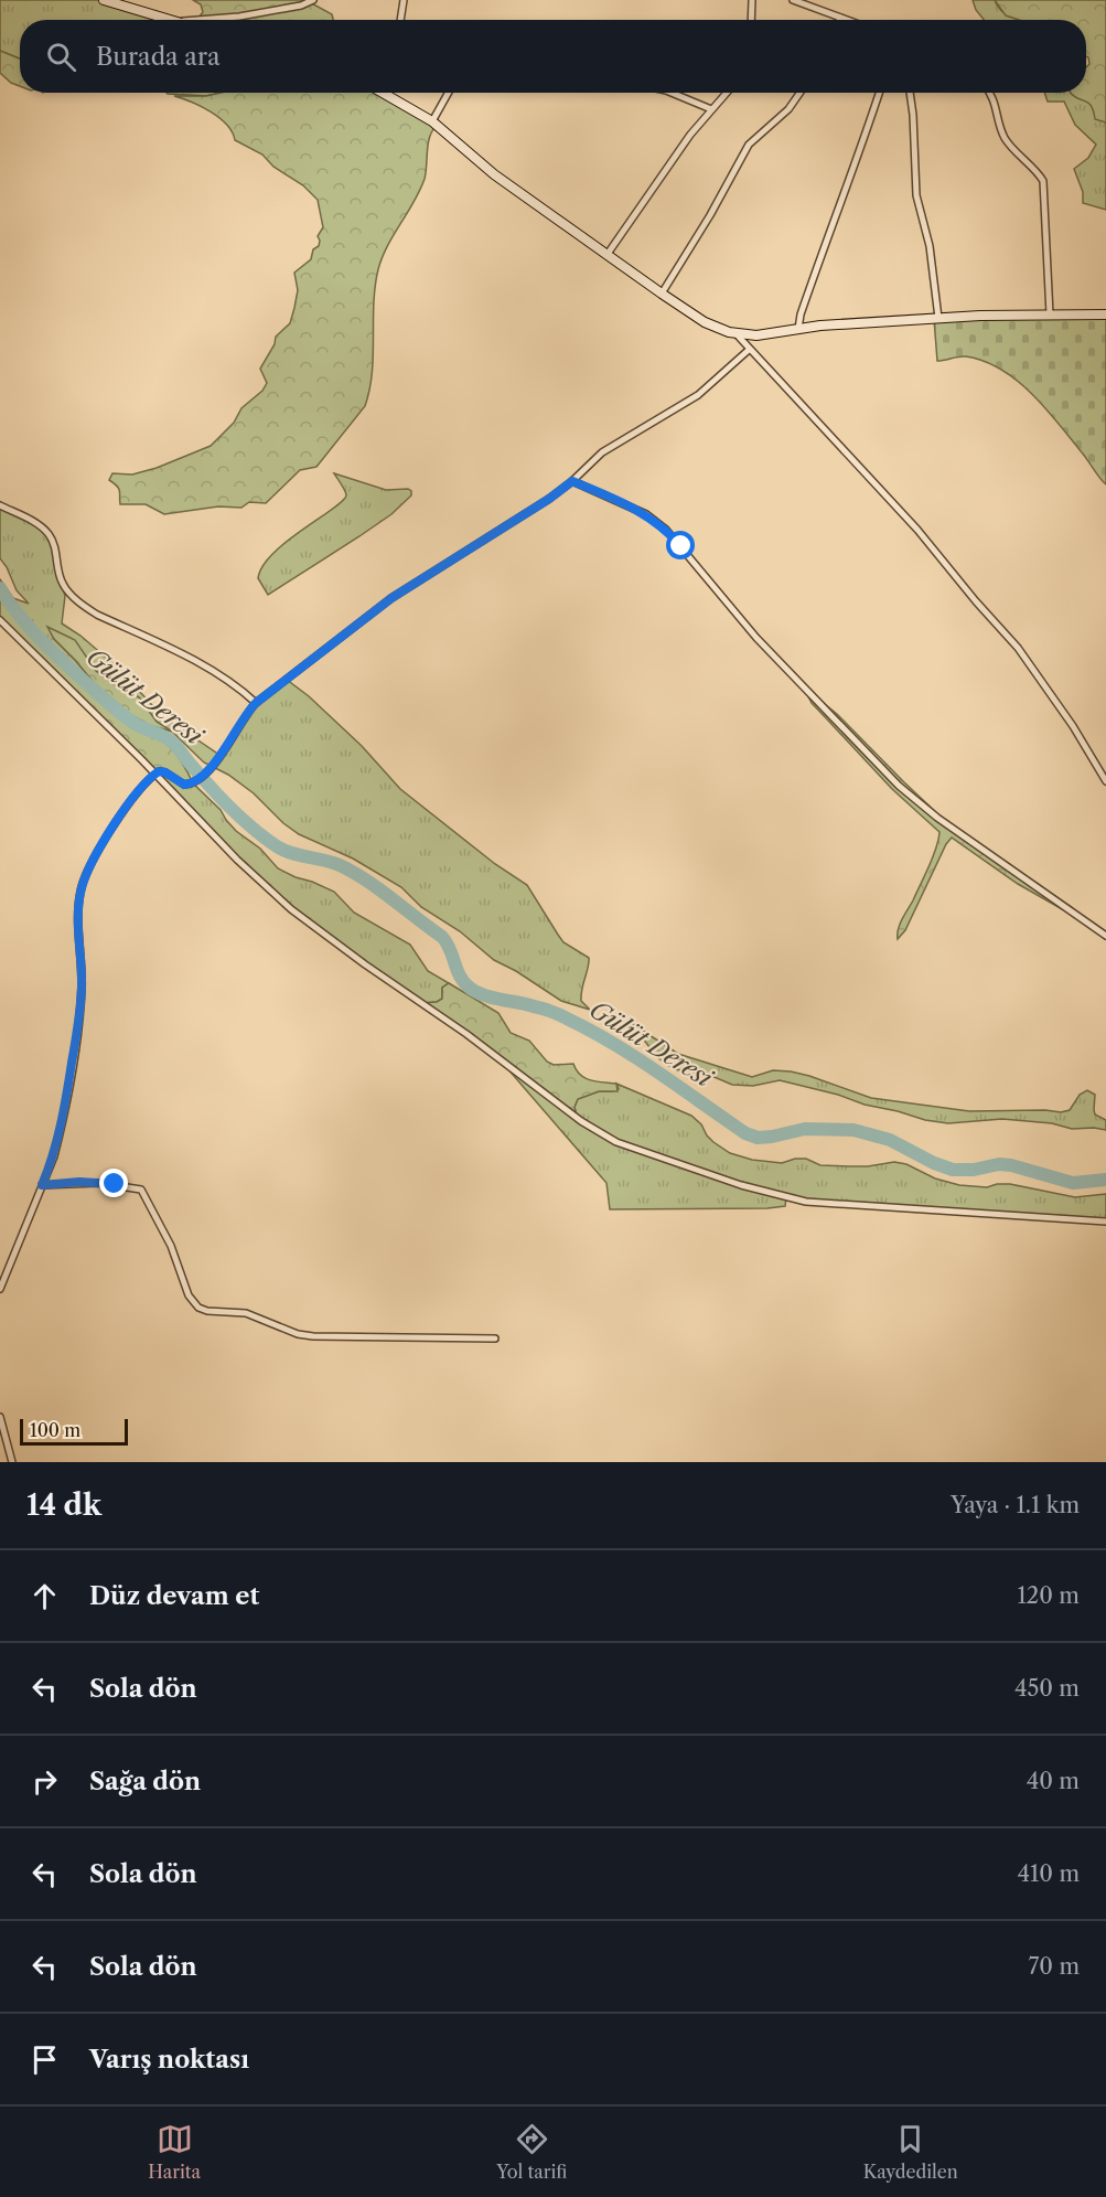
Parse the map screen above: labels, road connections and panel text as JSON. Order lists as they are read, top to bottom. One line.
{"water":["Gülüt Deresi"],"scale_bar":"100 m","page":{"search":"Burada ara","scale":"100 m","heading":["14 dk","Yaya · 1.1 km"],"list":[["Düz devam et","120 m"],["Sola dön","450 m"],["Sağa dön","40 m"],["Sola dön","410 m"],["Sola dön","70 m"],"Varış noktası"],"nav":["Harita","Yol tarifi","Kaydedilen"]}}
